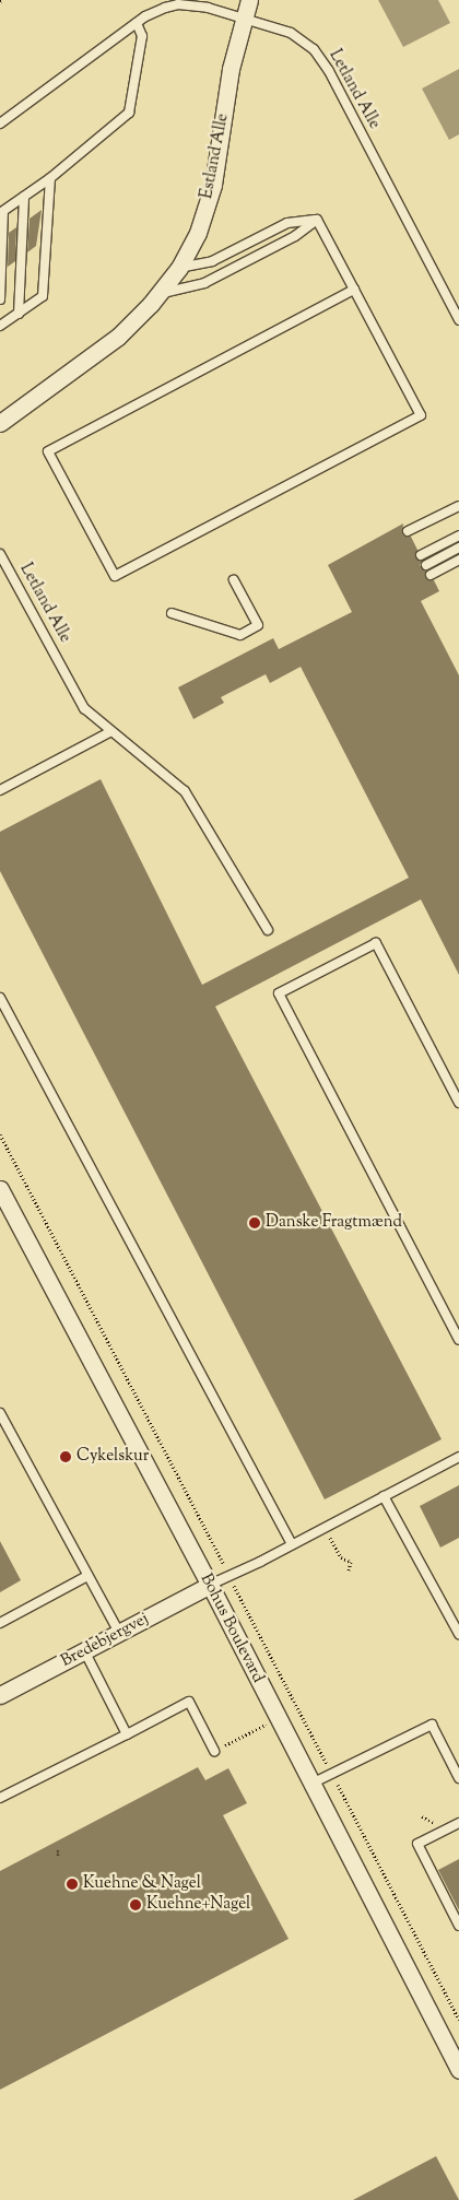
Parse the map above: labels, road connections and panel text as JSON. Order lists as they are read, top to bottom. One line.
{"streets":{"street":["Estland Alle","Bohus Boulevard","Bredebjergvej"],"lane":["Letland Alle"]},"crossings":[["Letland Alle","Estland Alle"],["Bohus Boulevard","Bredebjergvej"]],"places":["Danske Fragtmænd","Cykelskur","Kuehne & Nagel","Kuehne+Nagel"],"house_numbers":["1"]}
